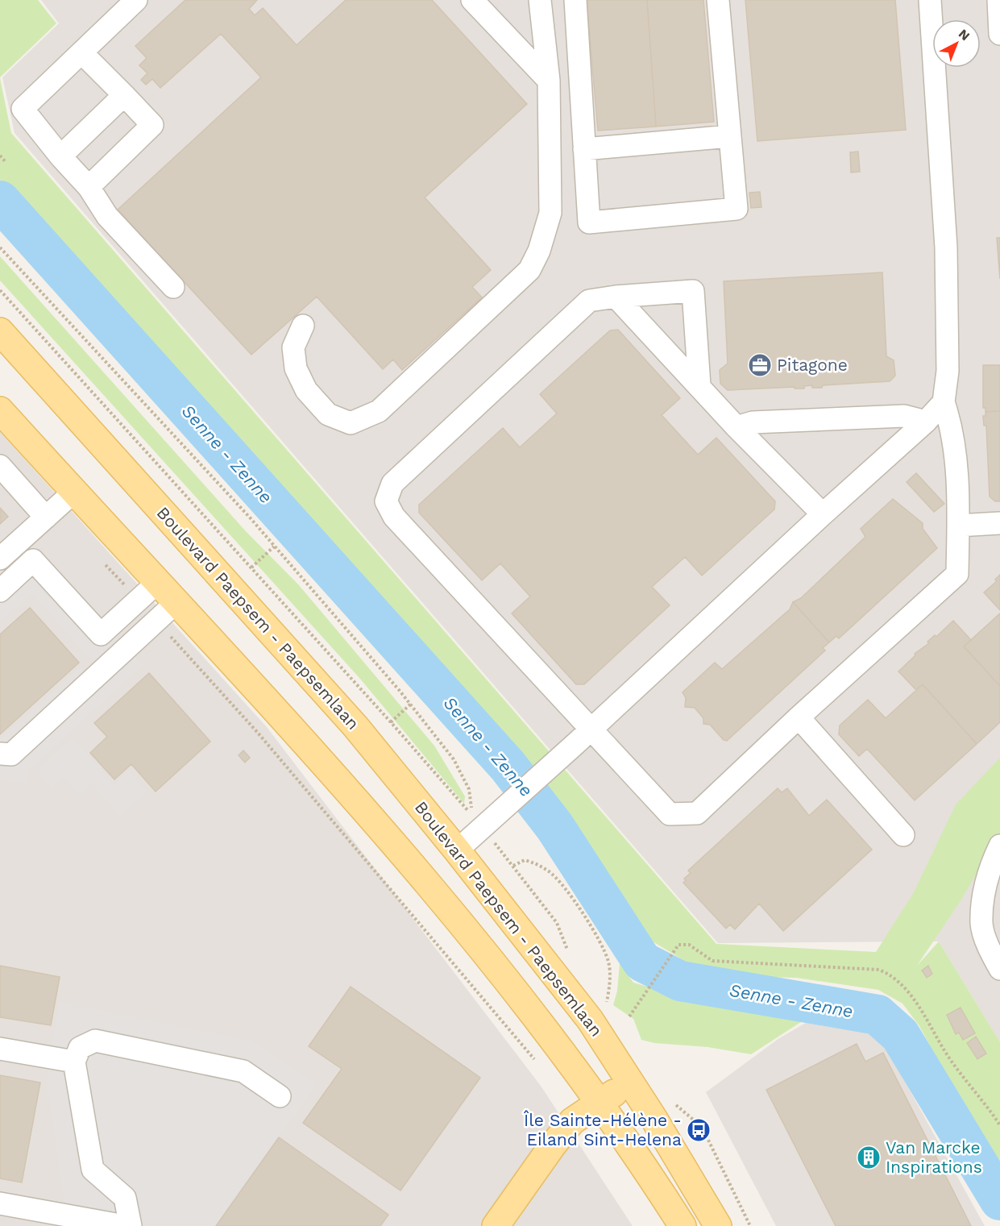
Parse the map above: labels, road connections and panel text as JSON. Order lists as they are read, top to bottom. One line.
{"streets":{"main road":["Boulevard Paepsem - Paepsemlaan"]},"water":["Senne - Zenne"],"places":{"office":["Pitagone"],"bus stop":["Île Sainte-Hélène - Eiland Sint-Helena"],"building":["Van Marcke Inspirations"]},"north":"top right"}
